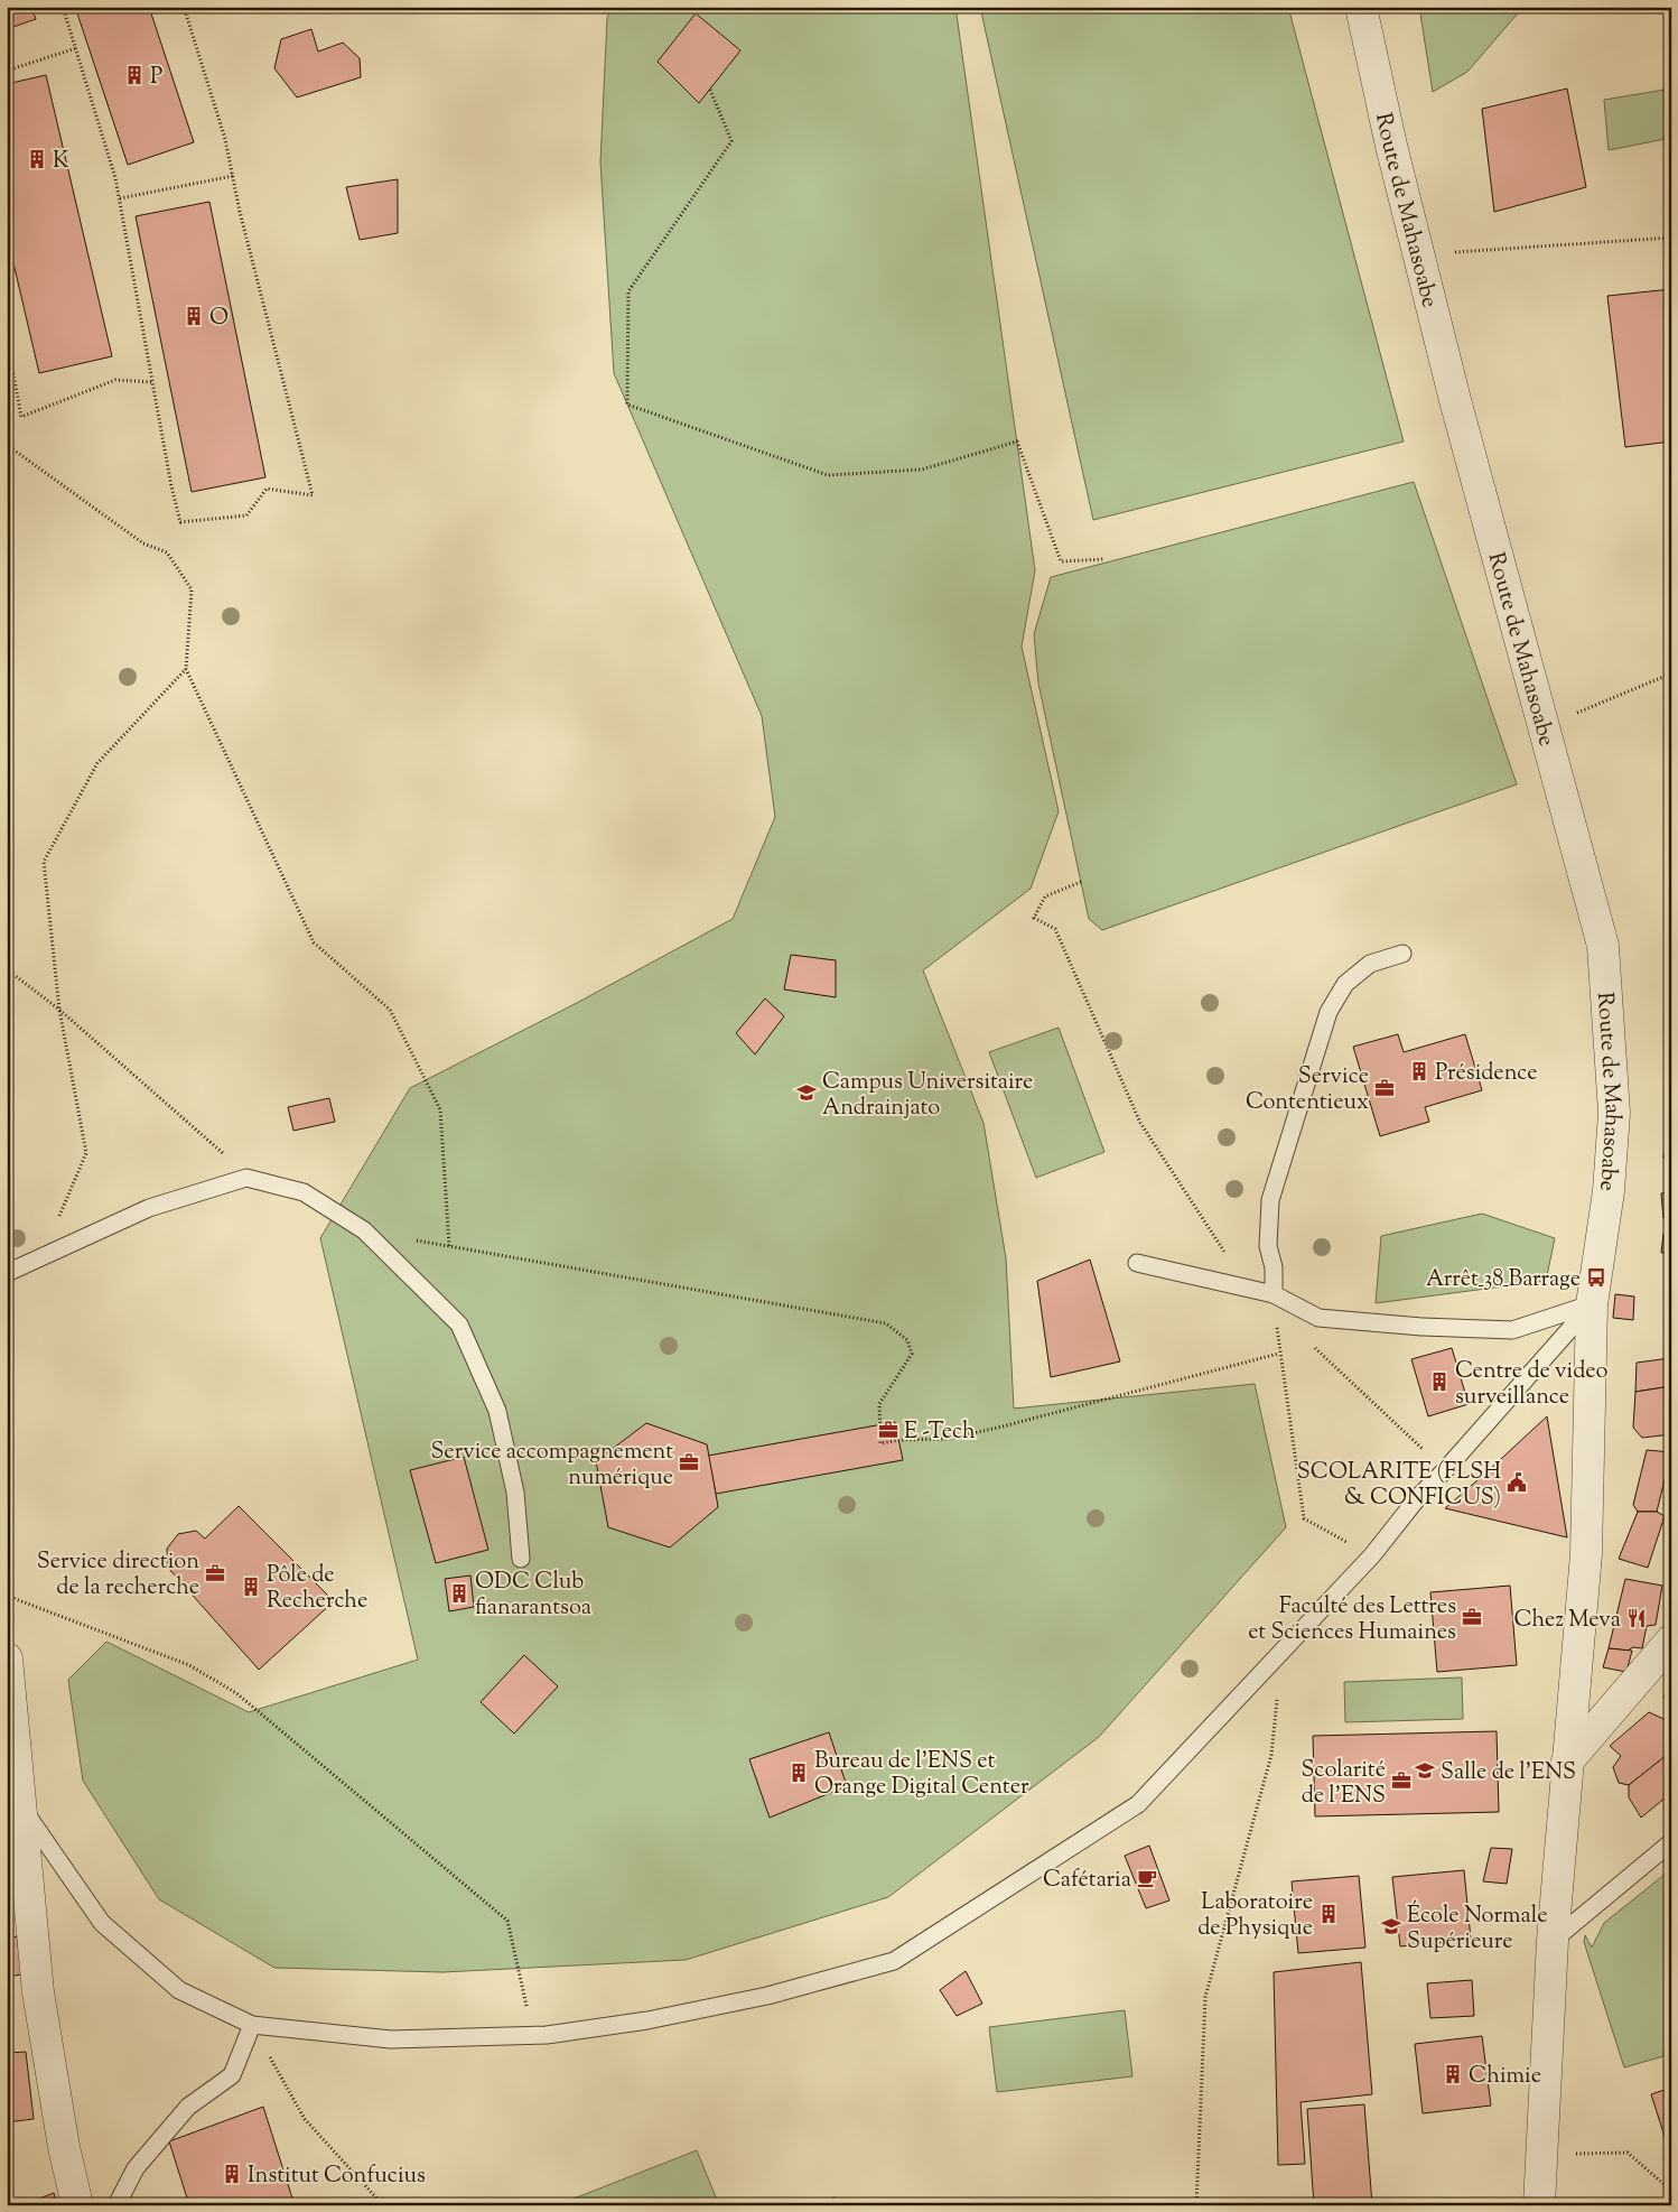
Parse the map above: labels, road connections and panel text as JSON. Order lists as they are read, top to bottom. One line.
{"streets":{"street":["Route de Mahasoabe"]},"places":{"building":["P","K","O","Présidence","Centre de video surveillance","Pôle de Recherche","ODC Club fianarantsoa","Bureau de l'ENS et Orange Digital Center","Laboratoire de Physique","Chimie","Institut Confucius"],"office":["Service Contentieux","E -Tech","Service accompagnement numérique","Service direction de la recherche","Faculté des Lettres et Sciences Humaines","Scolarité de l'ENS"],"school or university":["Campus Universitaire Andrainjato","Salle de l'ENS","École Normale Supérieure"],"bus stop":["Arrêt_38_Barrage"],"public building":["SCOLARITE (FLSH & CONFICUS)"],"restaurant":["Chez Meva"],"cafe":["Cafétaria"]}}
